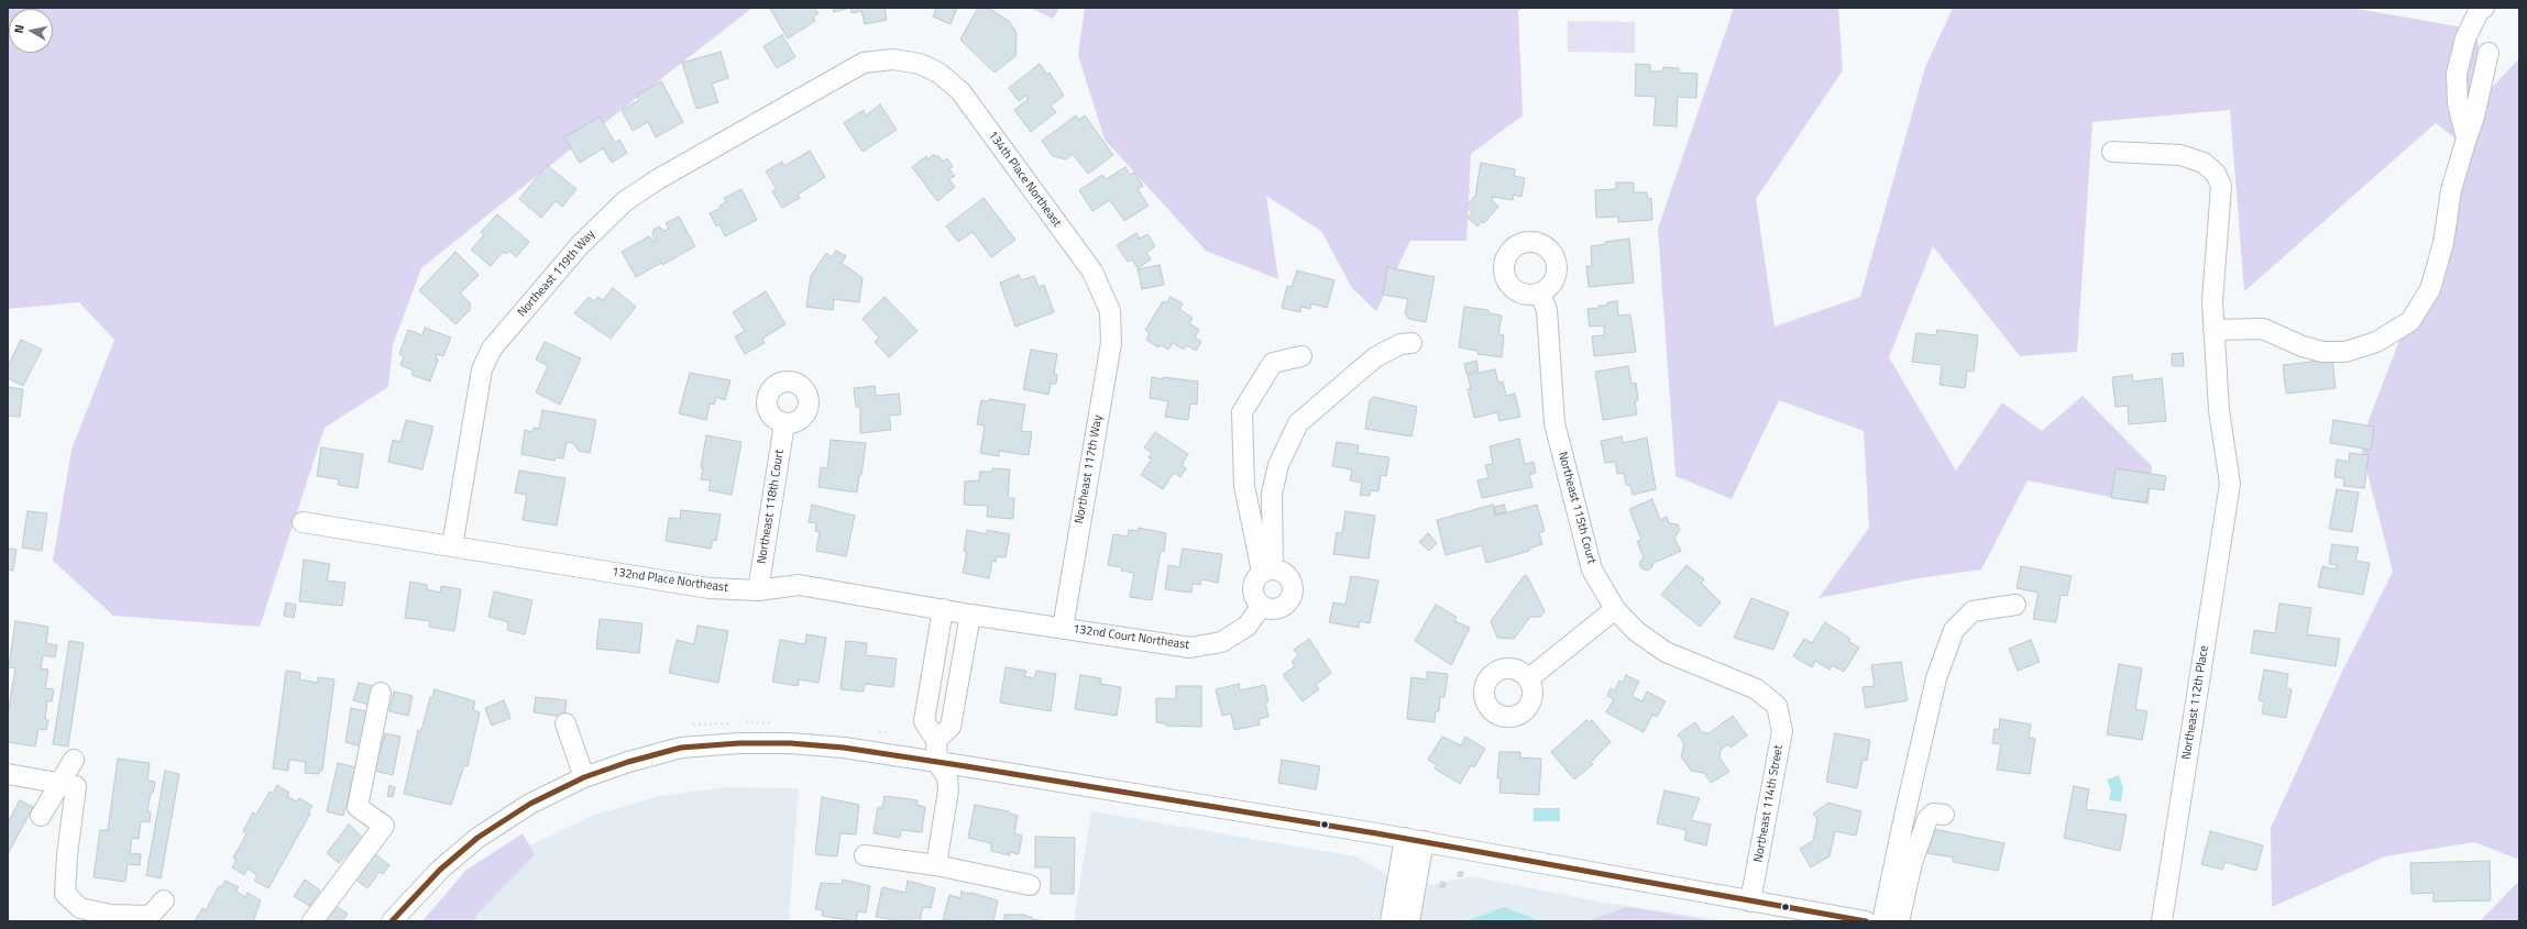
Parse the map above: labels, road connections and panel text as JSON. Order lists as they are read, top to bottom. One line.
{"streets":{"street":["134th Place Northeast","Northeast 119th Way","Northeast 117th Way","Northeast 118th Court","Northeast 115th Court","132nd Place Northeast","132nd Court Northeast","Northeast 112th Place","Northeast 114th Street"]},"crossings":[["134th Place Northeast","Northeast 119th Way"],["134th Place Northeast","Northeast 117th Way"],["Northeast 119th Way","132nd Place Northeast"],["Northeast 117th Way","132nd Place Northeast"],["Northeast 117th Way","132nd Court Northeast"],["Northeast 118th Court","132nd Place Northeast"],["Northeast 115th Court","Northeast 114th Street"],["132nd Place Northeast","132nd Court Northeast"]],"north":"left"}
